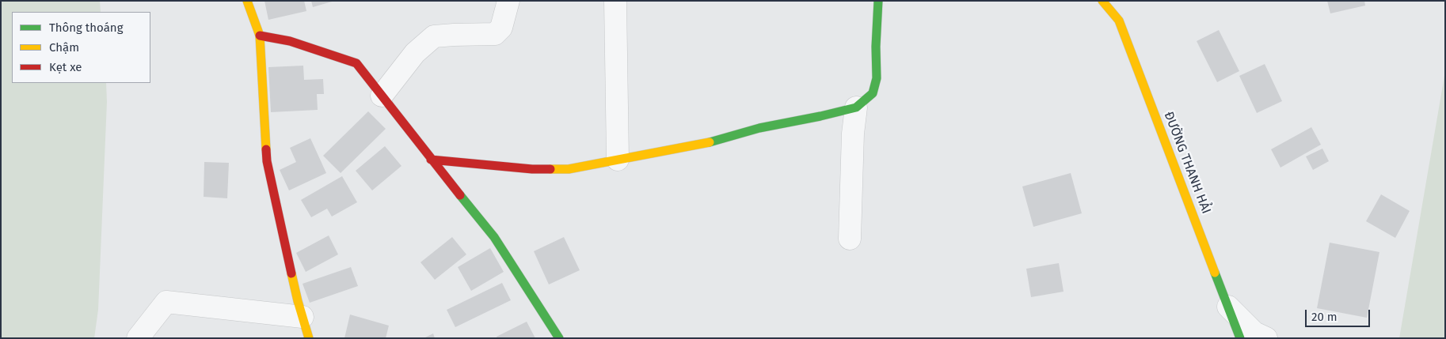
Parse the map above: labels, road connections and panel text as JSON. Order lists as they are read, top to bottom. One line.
{"streets":{"street":["ĐƯỜNG THANH HẢI"]},"legend":["Thông thoáng","Chậm","Kẹt xe"],"scale_bar":"20 m"}
